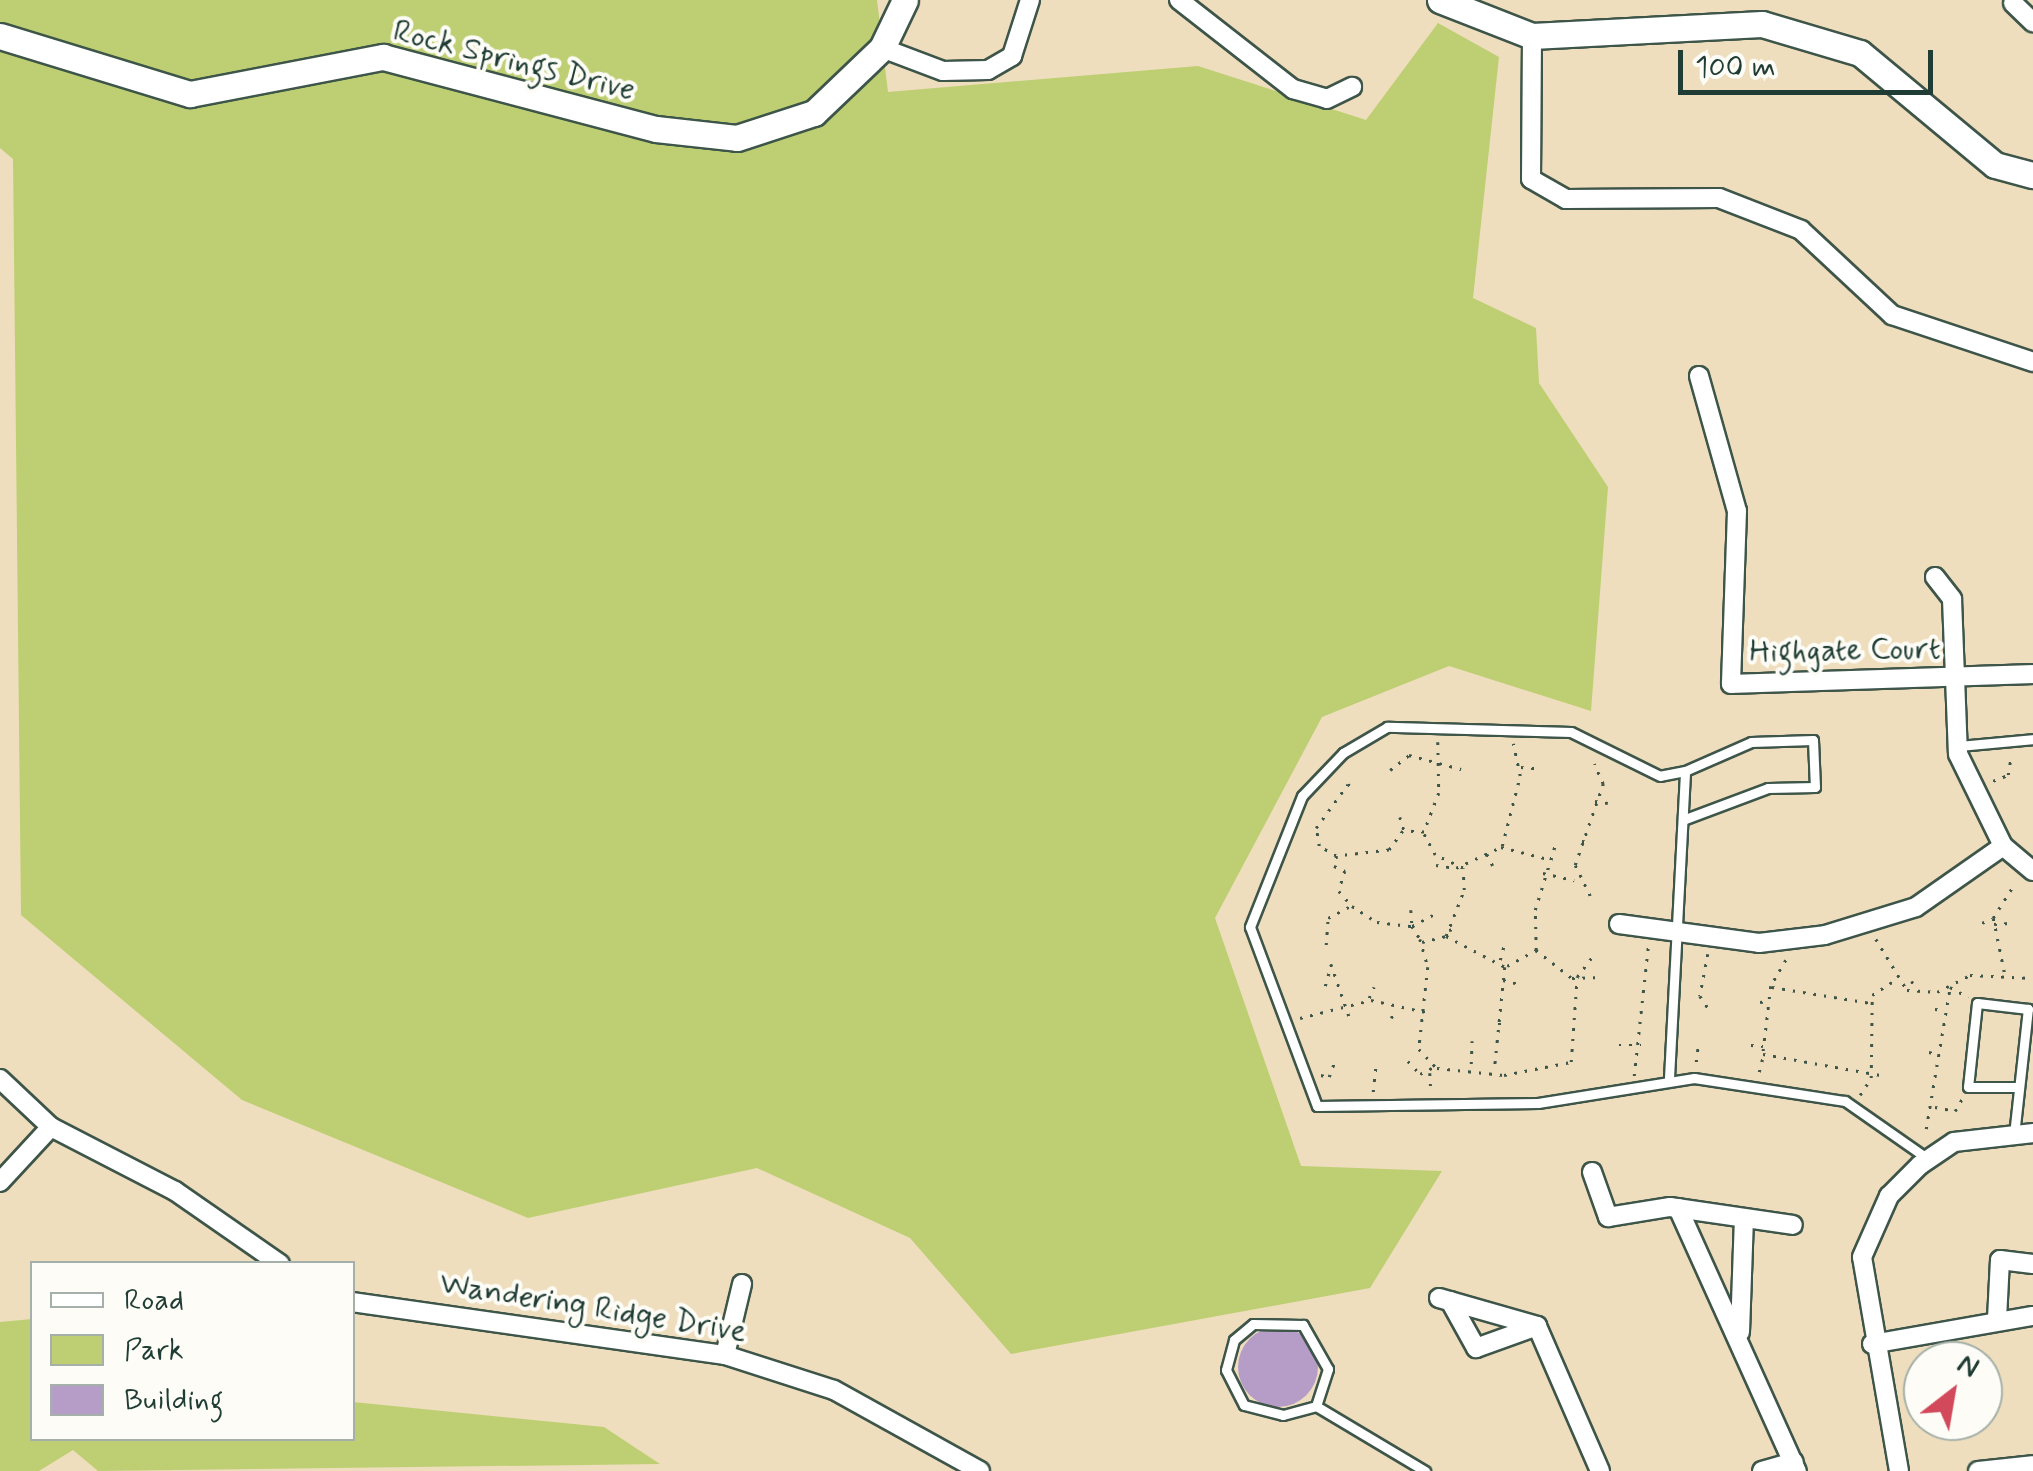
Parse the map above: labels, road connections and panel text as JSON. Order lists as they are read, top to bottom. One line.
{"streets":{"street":["Rock Springs Drive","Highgate Court","Wandering Ridge Drive"]},"legend":["Road","Park","Building"],"scale_bar":"100 m","north":"top right"}
